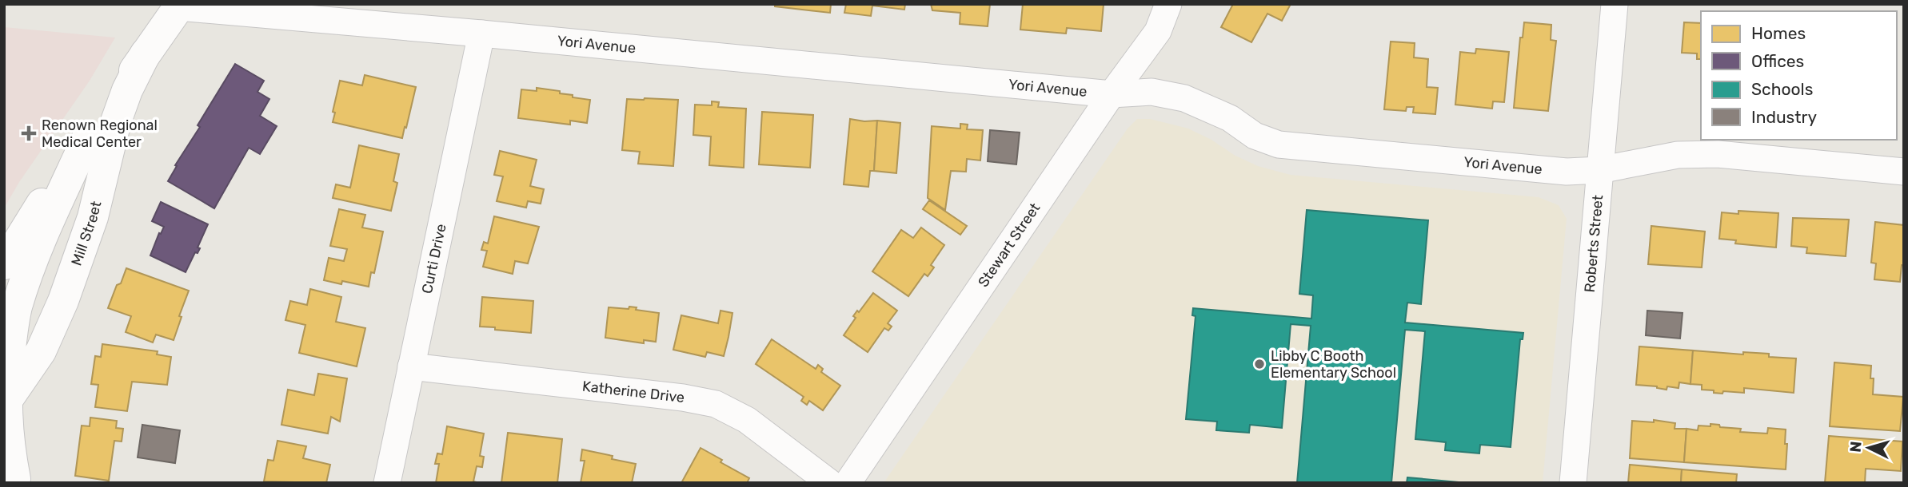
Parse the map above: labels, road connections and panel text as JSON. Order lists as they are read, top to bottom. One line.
{"streets":{"main road":["Mill Street"],"street":["Yori Avenue","Roberts Street","Stewart Street","Curti Drive","Katherine Drive"]},"crossings":[["Yori Avenue","Mill Street"],["Yori Avenue","Roberts Street"],["Yori Avenue","Stewart Street"],["Yori Avenue","Curti Drive"],["Curti Drive","Katherine Drive"]],"places":{"health":["Renown Regional Medical Center"],"other":["Libby C Booth Elementary School"]},"legend":["Homes","Offices","Schools","Industry"],"north":"left"}
